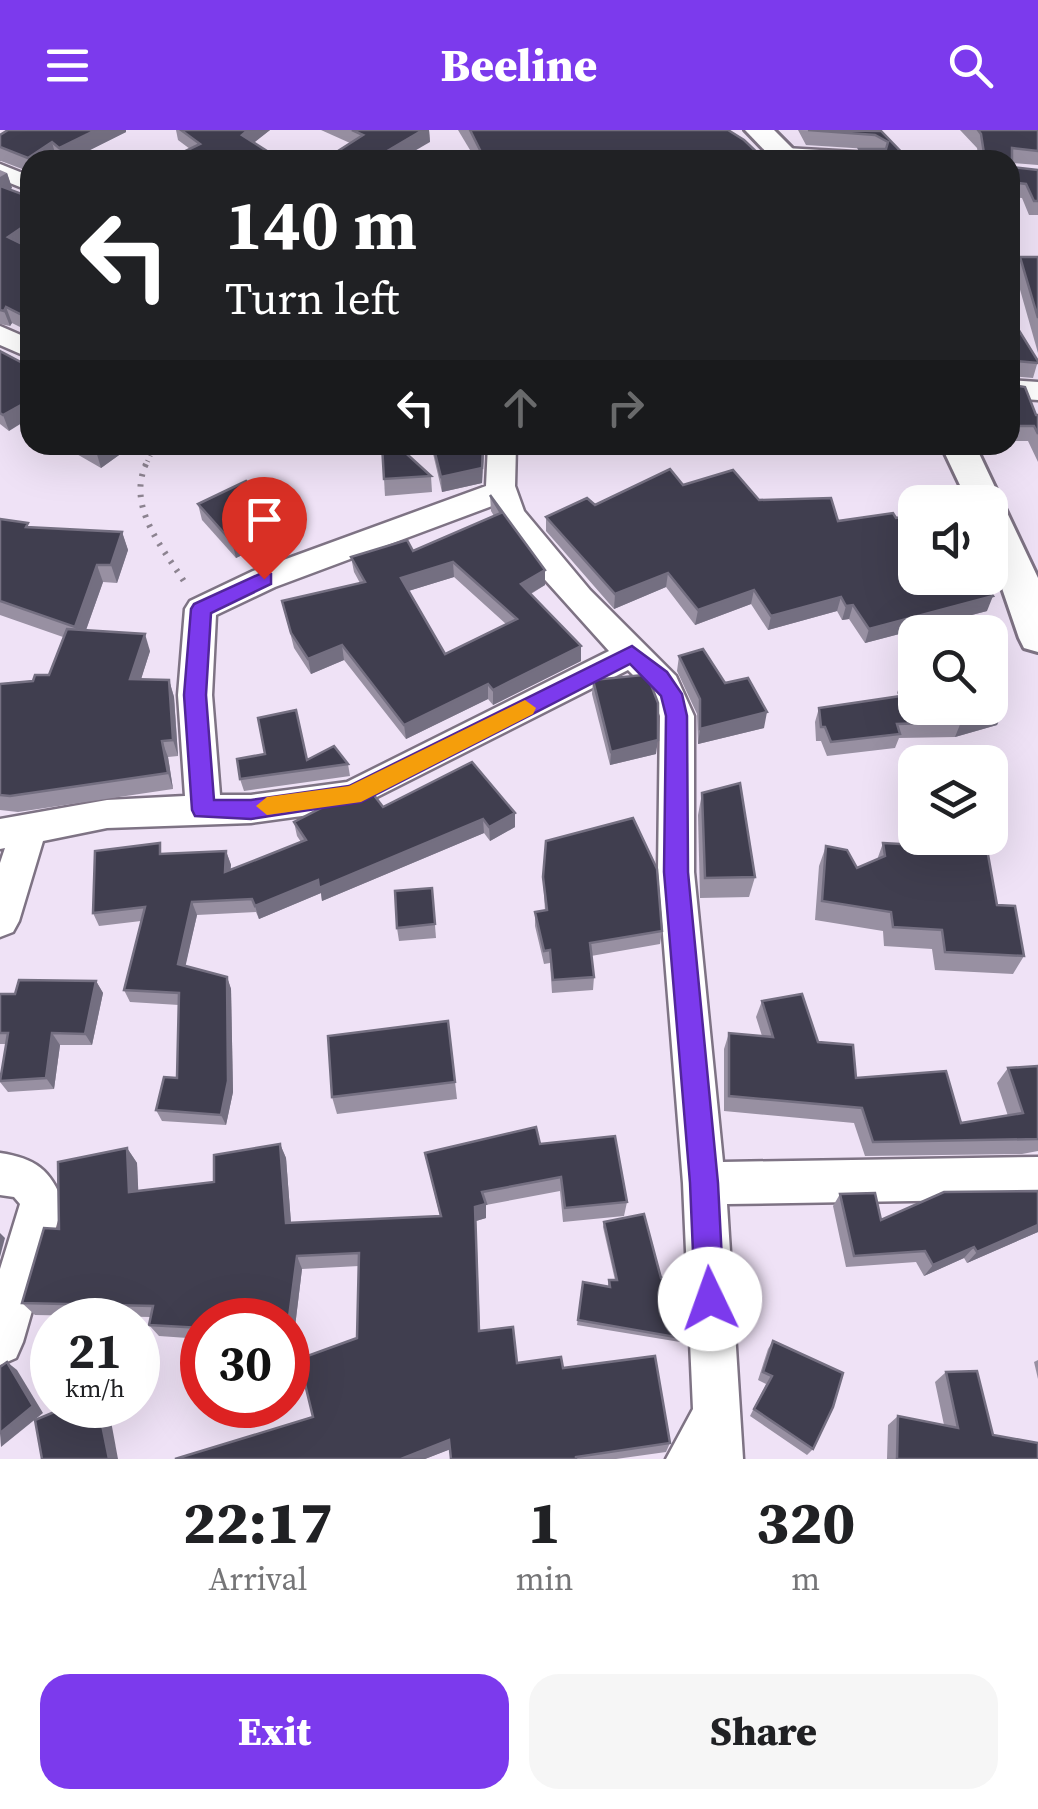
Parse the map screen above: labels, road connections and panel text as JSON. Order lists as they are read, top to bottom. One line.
{"page":{"header":"Beeline","turn":["140 m","Turn left"],"speed":"21 km/h","limit":"30","eta":["22:17","Arrival","1","min","320","m"],"buttons":["Exit","Share"]}}
